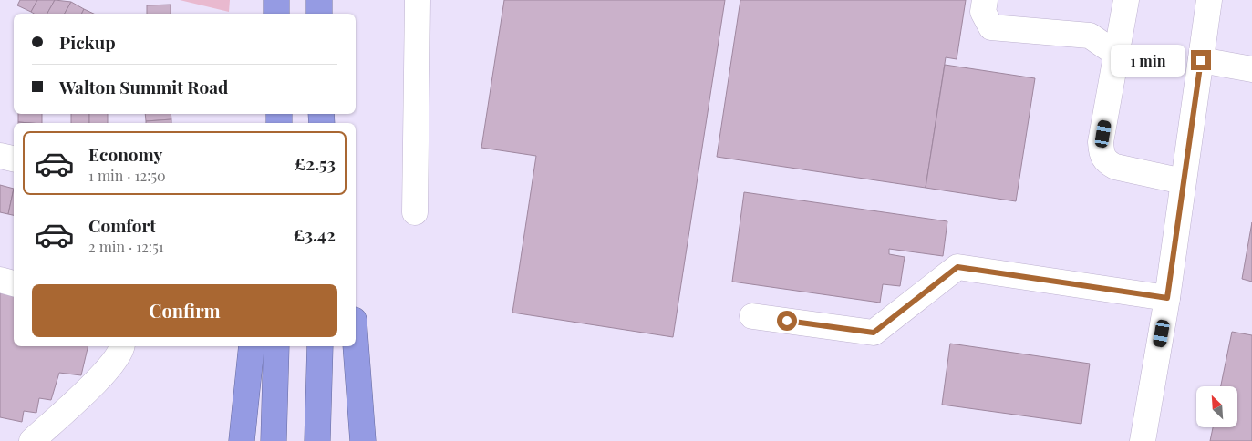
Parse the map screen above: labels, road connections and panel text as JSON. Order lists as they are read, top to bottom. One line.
{"north":"top left","page":{"banner":["Pickup","Walton Summit Road"],"bubble":"1 min","list":[{"name":"Economy","note":"1 min · 12:50","value":"£2.53"},{"name":"Comfort","note":"2 min · 12:51","value":"£3.42"}],"buttons":"Confirm"}}
